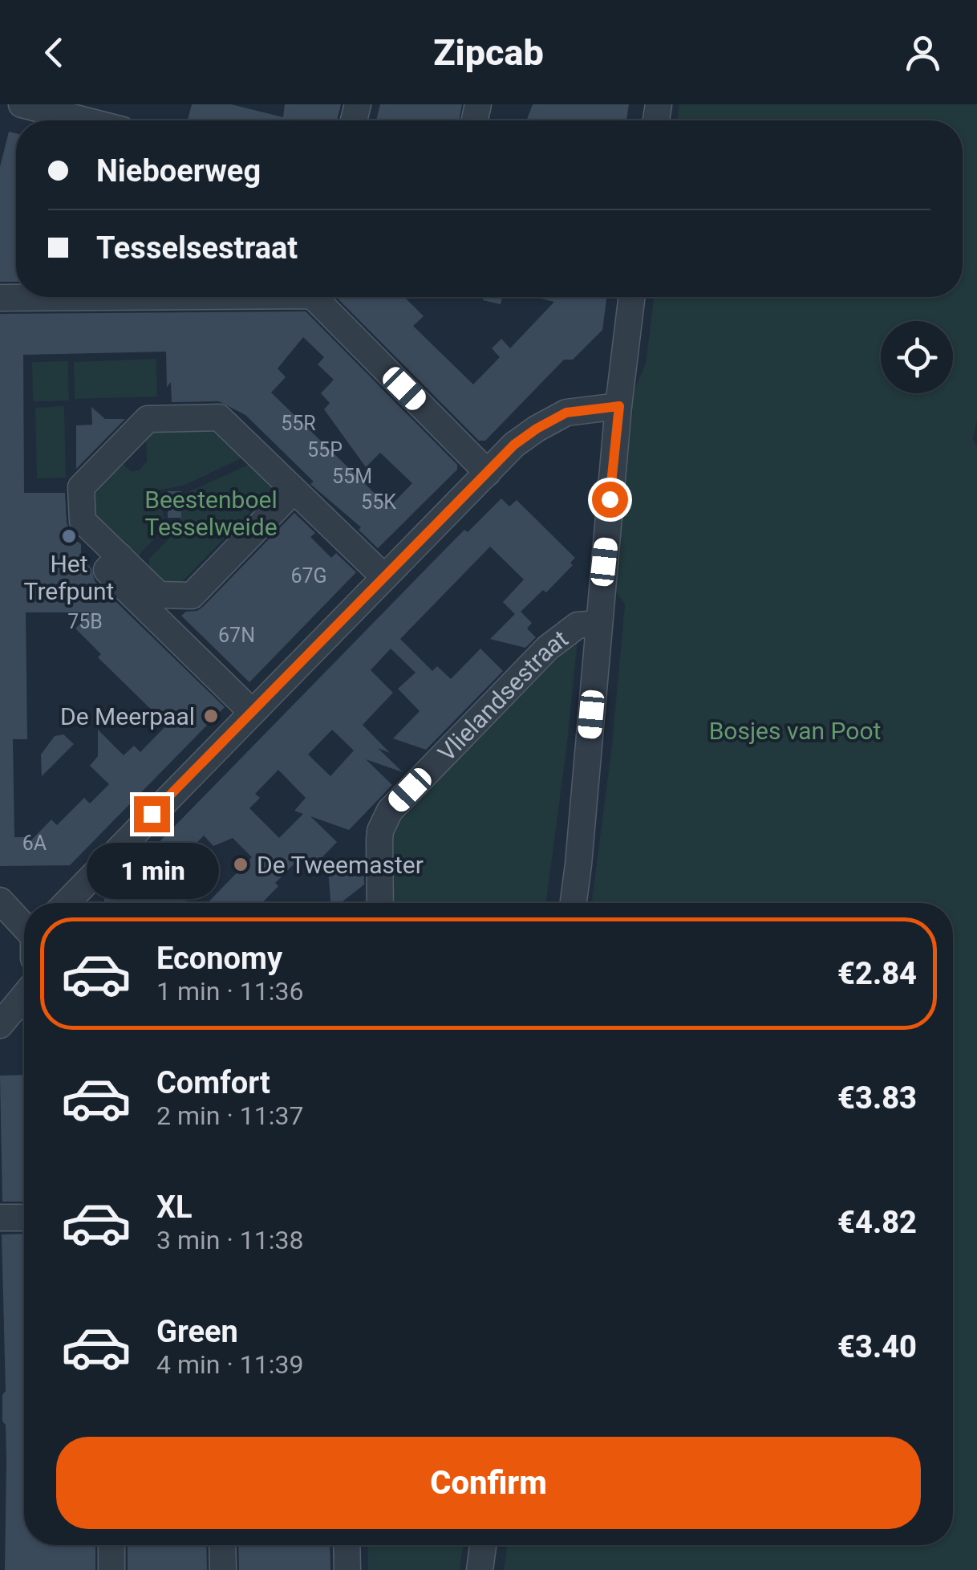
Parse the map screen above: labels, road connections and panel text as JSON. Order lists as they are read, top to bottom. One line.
{"streets":{"street":["Vlielandsestraat"]},"parks":["Beestenboel Tesselweide","Bosjes van Poot"],"places":["Het Trefpunt","De Meerpaal","De Tweemaster"],"house_numbers":["55R","55P","55M","55K","67G","75B","67N","6A"],"page":{"header":"Zipcab","banner":["Nieboerweg","Tesselsestraat"],"bubble":"1 min","list":[{"name":"Economy","note":"1 min · 11:36","value":"€2.84"},{"name":"Comfort","note":"2 min · 11:37","value":"€3.83"},{"name":"XL","note":"3 min · 11:38","value":"€4.82"},{"name":"Green","note":"4 min · 11:39","value":"€3.40"}],"buttons":"Confirm"}}
